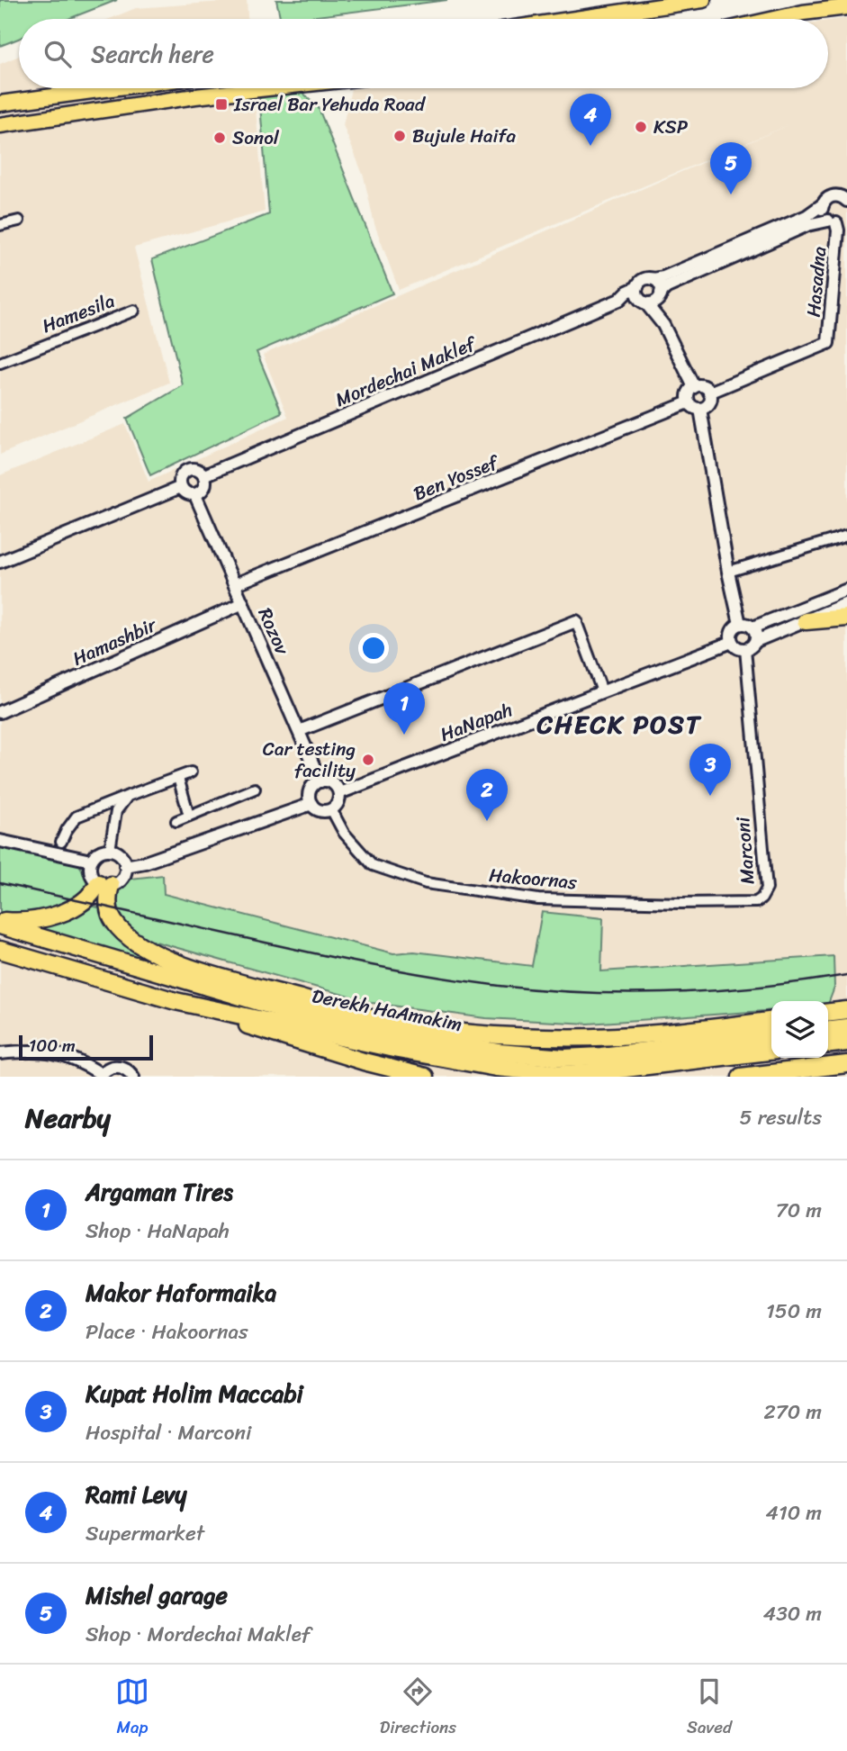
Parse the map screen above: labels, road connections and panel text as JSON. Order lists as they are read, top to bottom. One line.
{"streets":{"highway":["Derekh HaAmakim"],"street":["Hasadna","Hamesila","Mordechai Maklef","Ben Yossef","Rozov","Hamashbir","HaNapah","Marconi","Hakoornas"]},"crossings":[["Hasadna","Ben Yossef"],["Mordechai Maklef","Rozov"],["Ben Yossef","Rozov"],["Rozov","Hamashbir"],["Rozov","HaNapah"],["Rozov","Hakoornas"],["HaNapah","Marconi"],["HaNapah","Hakoornas"],["Marconi","Hakoornas"]],"districts":["CHECK POST"],"places":{"transit":["Israel Bar Yehuda Road"],"other":["KSP","Bujule Haifa","Sonol","Car testing facility"]},"scale_bar":"100 m","page":{"search":"Search here","pins":["4","5","1","3","2"],"scale":"100 m","heading":["Nearby","5 results"],"list":[{"mark":"1","name":"Argaman Tires","note":"Shop · HaNapah","value":"70 m"},{"mark":"2","name":"Makor Haformaika","note":"Place · Hakoornas","value":"150 m"},{"mark":"3","name":"Kupat Holim Maccabi","note":"Hospital · Marconi","value":"270 m"},{"mark":"4","name":"Rami Levy","note":"Supermarket","value":"410 m"},{"mark":"5","name":"Mishel garage","note":"Shop · Mordechai Maklef","value":"430 m"}],"nav":["Map","Directions","Saved"]}}
